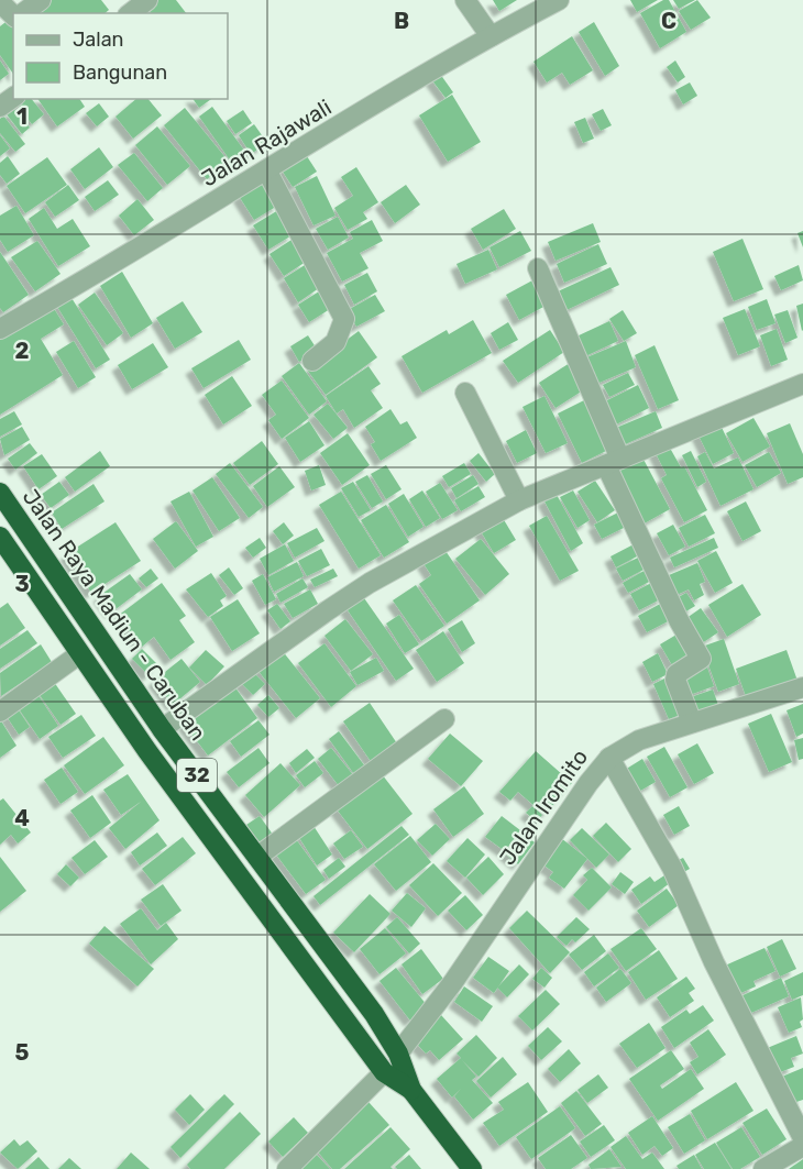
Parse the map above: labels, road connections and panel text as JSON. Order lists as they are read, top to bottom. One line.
{"streets":{"highway":["Jalan Raya Madiun - Caruban","32"],"street":["Jalan Rajawali","Jalan Iromito"]},"crossings":[["Jalan Raya Madiun - Caruban","Jalan Iromito"]],"legend":["Jalan","Bangunan"],"grid":{"columns":["B","C"],"rows":["1","2","3","4","5"]}}
